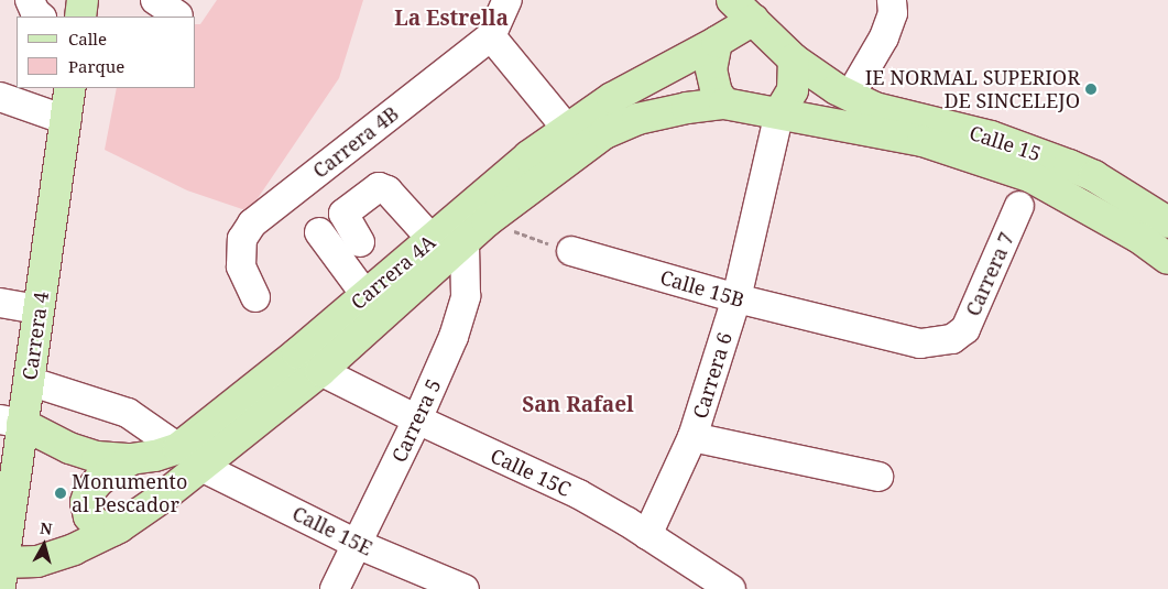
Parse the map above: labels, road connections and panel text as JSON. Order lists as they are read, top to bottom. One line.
{"streets":{"main road":["Calle 15","Carrera 4A","Carrera 4"],"street":["Carrera 4B","Carrera 7","Calle 15B","Carrera 6","Carrera 5","Calle 15C","Calle 15E"]},"crossings":[["Calle 15","Carrera 4A"],["Calle 15","Carrera 6"],["Carrera 4A","Carrera 4"],["Carrera 4A","Carrera 6"],["Carrera 4A","Carrera 5"],["Carrera 4A","Calle 15C"],["Carrera 4A","Calle 15E"],["Carrera 7","Calle 15B"],["Calle 15B","Carrera 6"],["Carrera 6","Calle 15C"],["Carrera 5","Calle 15C"],["Carrera 5","Calle 15E"]],"districts":["La Estrella","San Rafael"],"places":["IE NORMAL SUPERIOR DE SINCELEJO","Monumento al Pescador"],"legend":["Calle","Parque"],"north":"top"}
